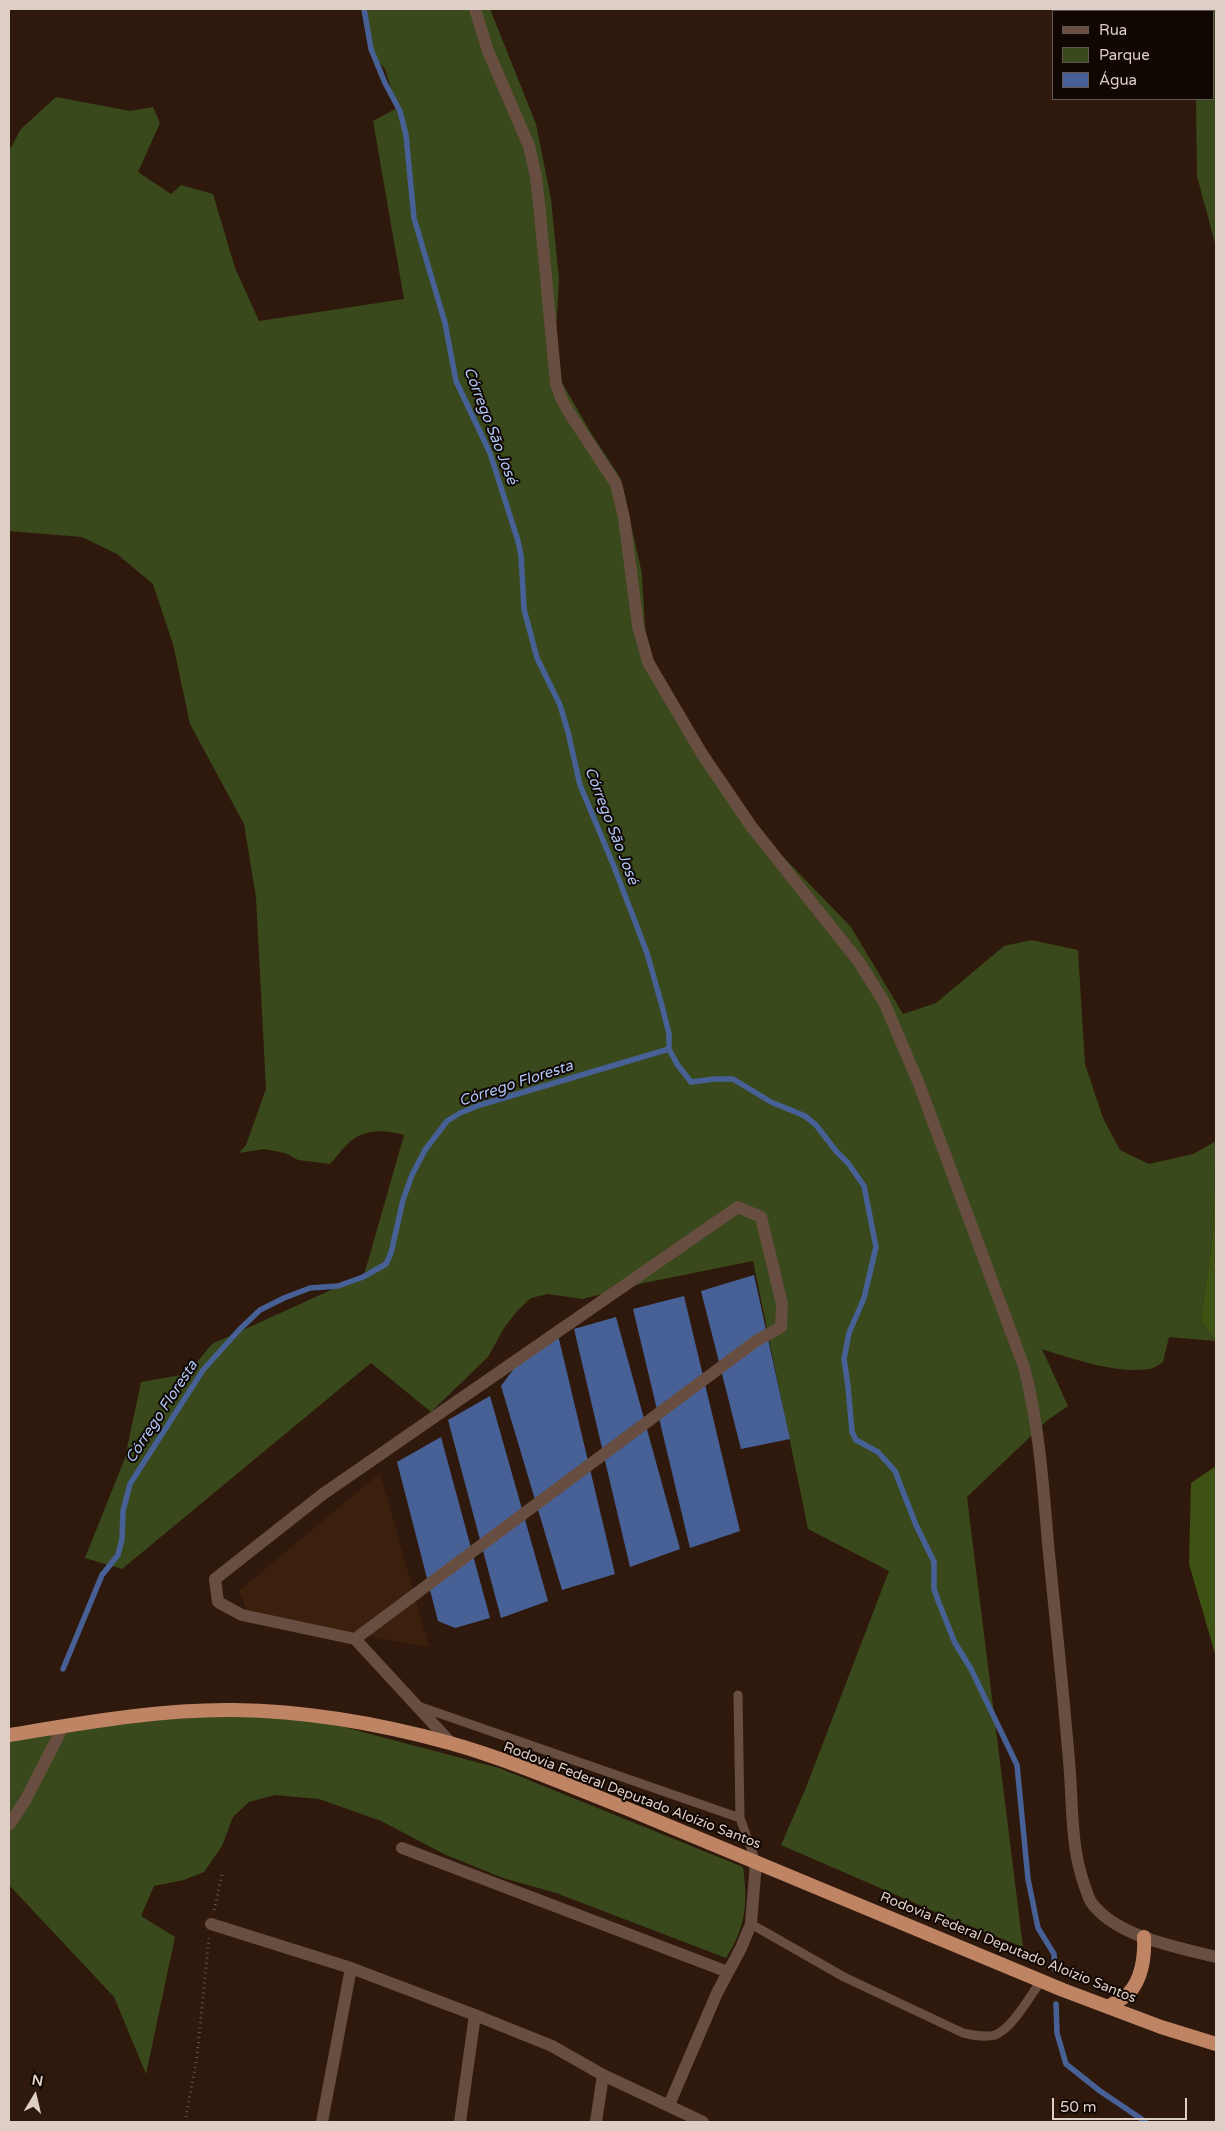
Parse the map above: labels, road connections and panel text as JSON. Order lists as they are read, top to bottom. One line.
{"streets":{"highway":["Rodovia Federal Deputado Aloízio Santos"]},"water":["Córrego São José","Córrego Floresta"],"legend":["Rua","Parque","Água"],"scale_bar":"50 m","north":"top"}
